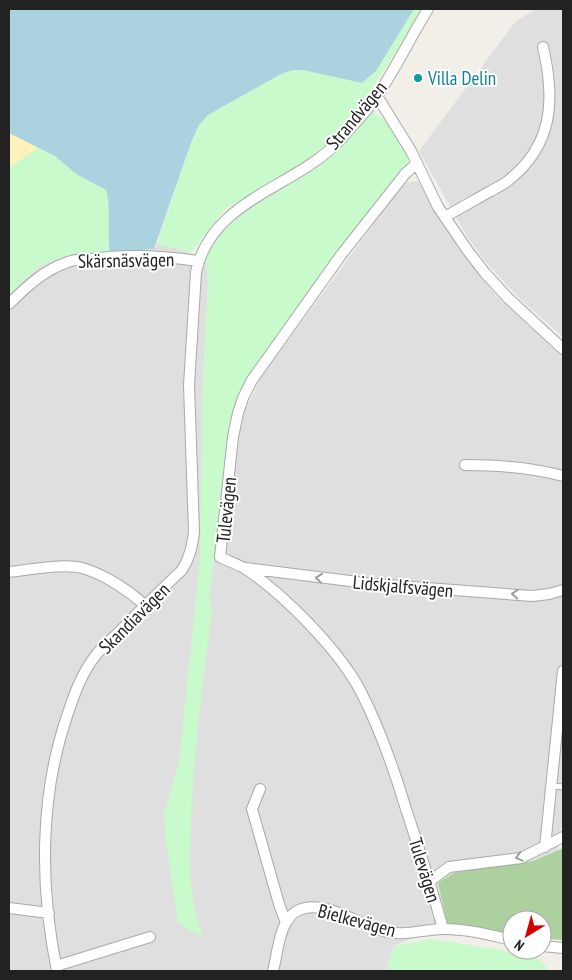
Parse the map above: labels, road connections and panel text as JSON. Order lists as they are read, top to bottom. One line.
{"streets":{"street":["Strandvägen","Skärsnäsvägen","Tulevägen","Lidskjalfsvägen","Skandiavägen","Bielkevägen"]},"crossings":[["Strandvägen","Skärsnäsvägen"],["Strandvägen","Skandiavägen"],["Skärsnäsvägen","Skandiavägen"],["Tulevägen","Lidskjalfsvägen"],["Tulevägen","Bielkevägen"]],"one_way":["Lidskjalfsvägen"],"places":["Villa Delin"],"north":"bottom left"}
